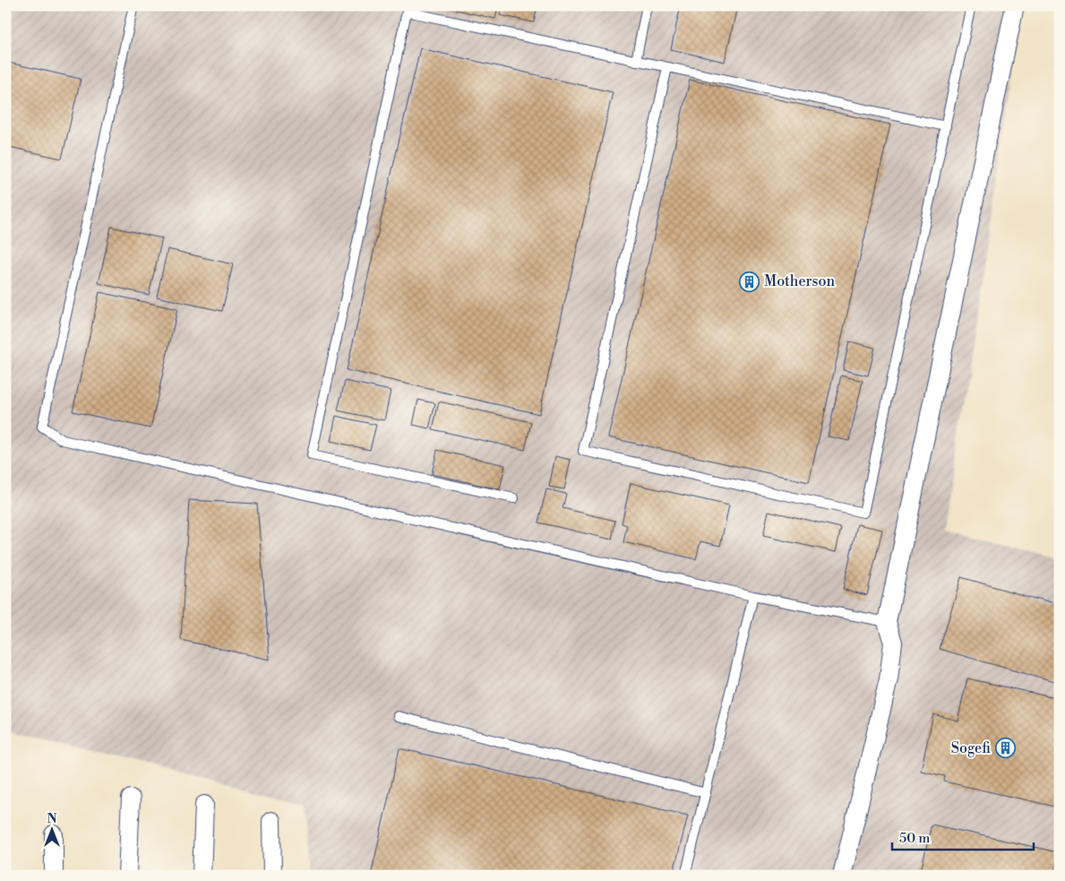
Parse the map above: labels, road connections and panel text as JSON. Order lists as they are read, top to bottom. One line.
{"places":{"building":["Motherson","Sogefi"]},"scale_bar":"50 m","north":"top"}
